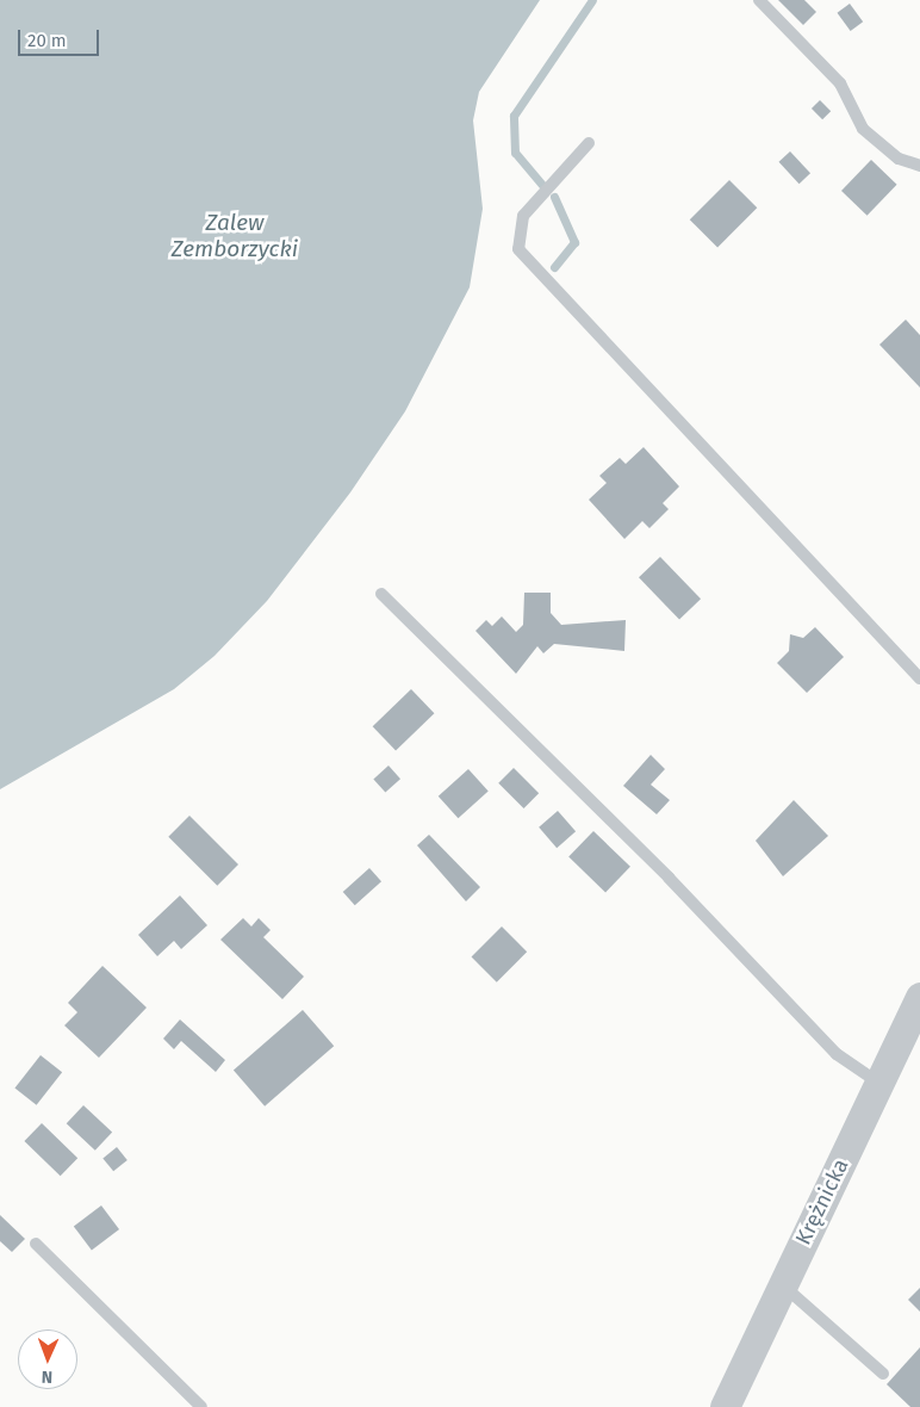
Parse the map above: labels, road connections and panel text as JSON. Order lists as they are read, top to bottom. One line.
{"streets":{"street":["Krężnicka"]},"water":["Zalew Zemborzycki"],"scale_bar":"20 m","north":"bottom"}
